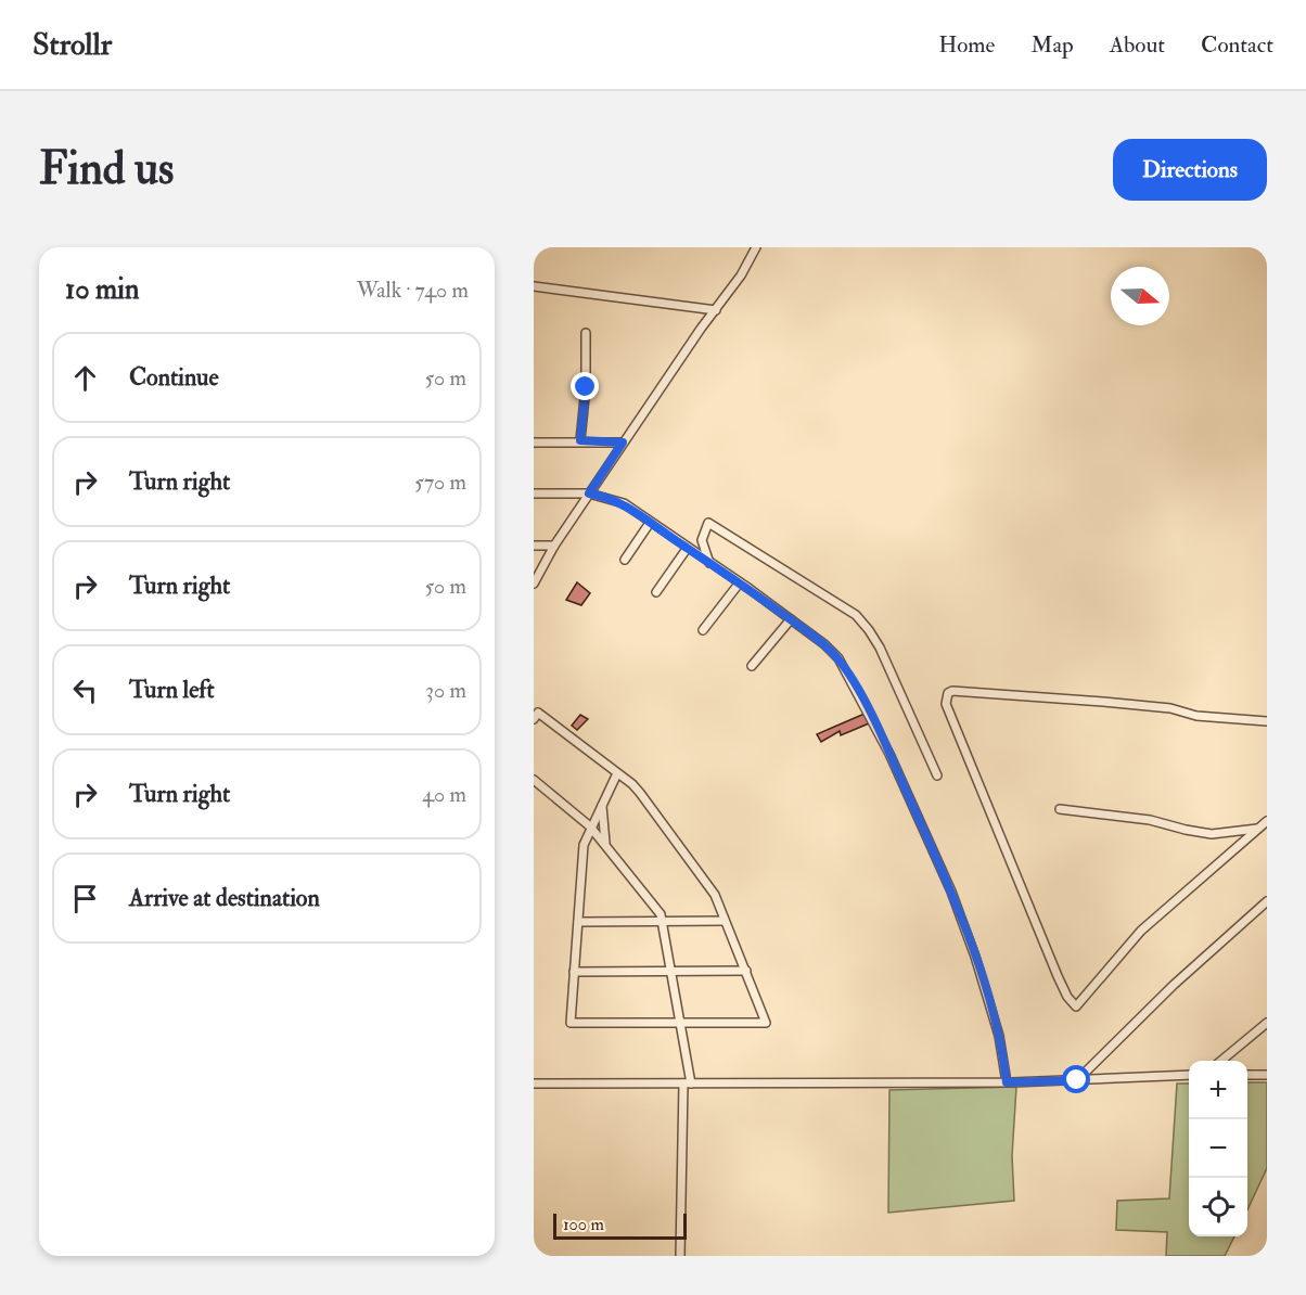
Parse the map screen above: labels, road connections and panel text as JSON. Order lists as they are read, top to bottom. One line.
{"scale_bar":"100 m","north":"right","page":{"header":"Strollr","nav":["Home","Map","About","Contact"],"buttons":"Directions","title":"Find us","heading":["10 min","Walk · 740 m"],"list":[["Continue","50 m"],["Turn right","570 m"],["Turn right","50 m"],["Turn left","30 m"],["Turn right","40 m"],"Arrive at destination"],"map_buttons":["+","−"],"scale":"100 m"}}
